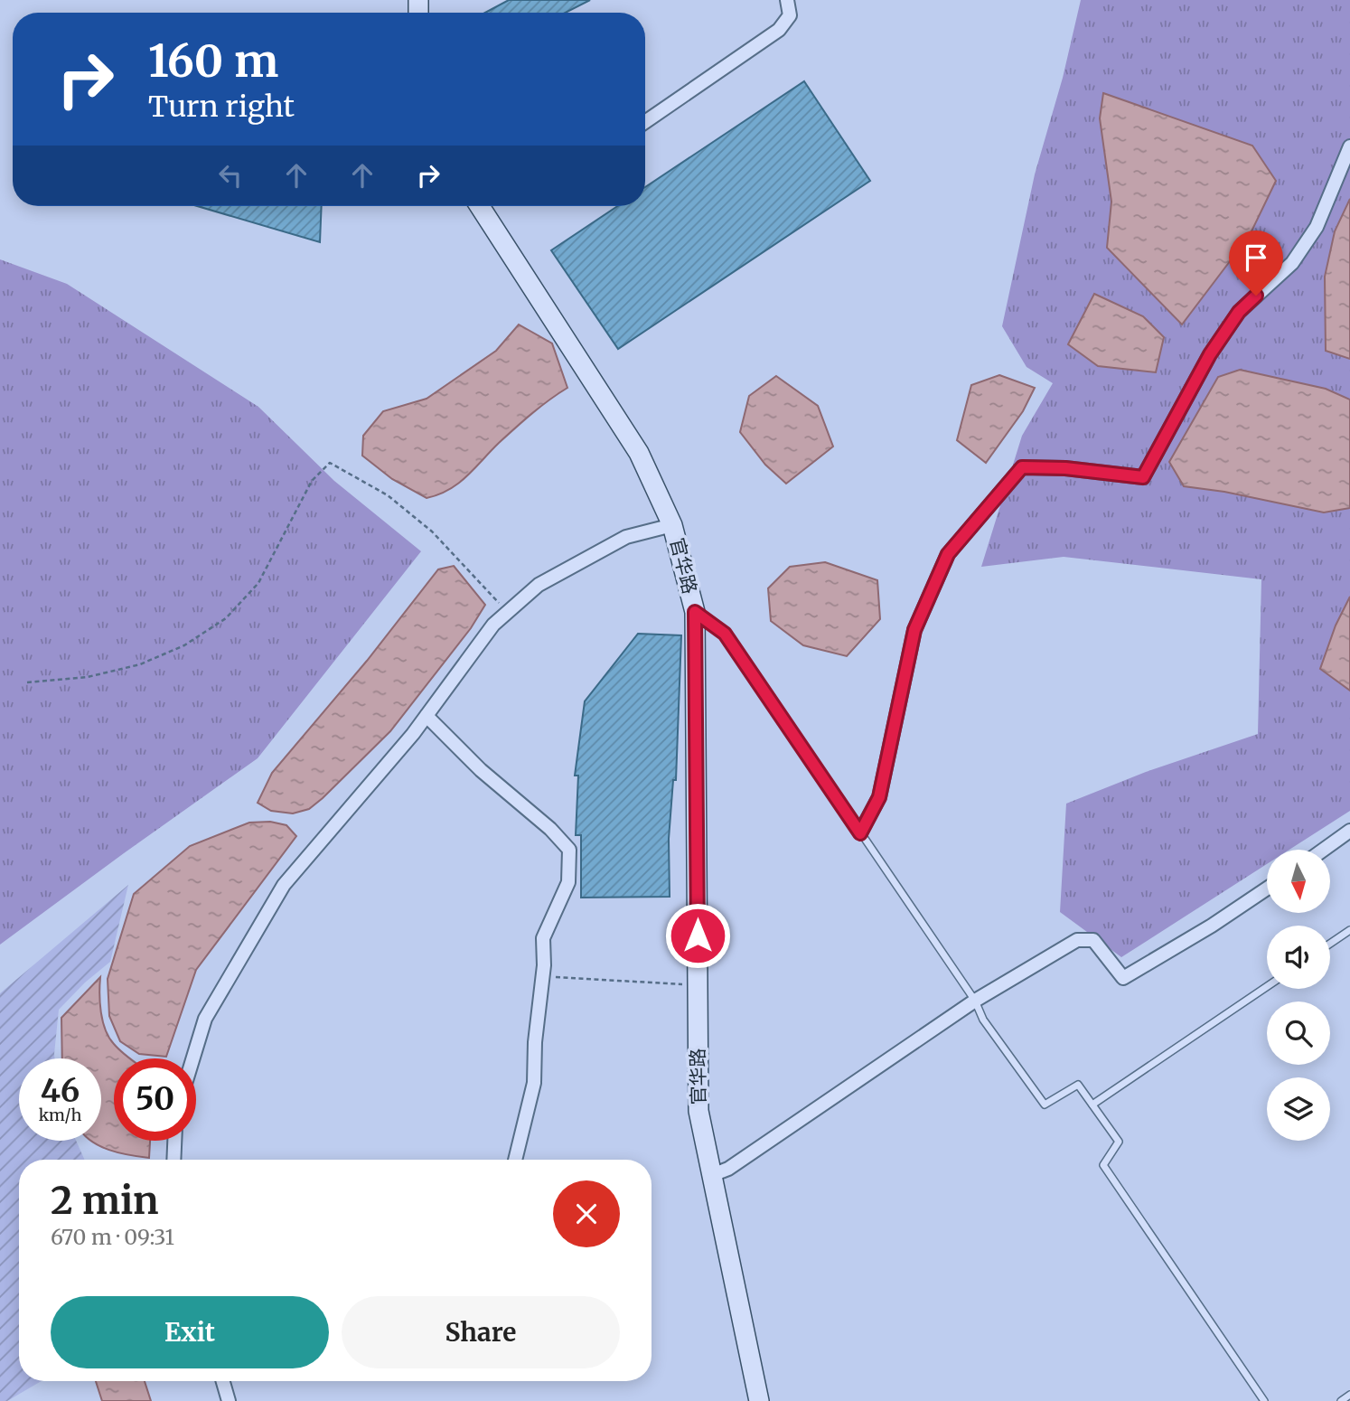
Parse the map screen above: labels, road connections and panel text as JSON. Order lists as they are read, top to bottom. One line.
{"streets":{"main road":["官华路"]},"north":"bottom","page":{"turn":["160 m","Turn right"],"speed":"46 km/h","limit":"50","heading":["2 min","670 m · 09:31"],"buttons":["Exit","Share"]}}
